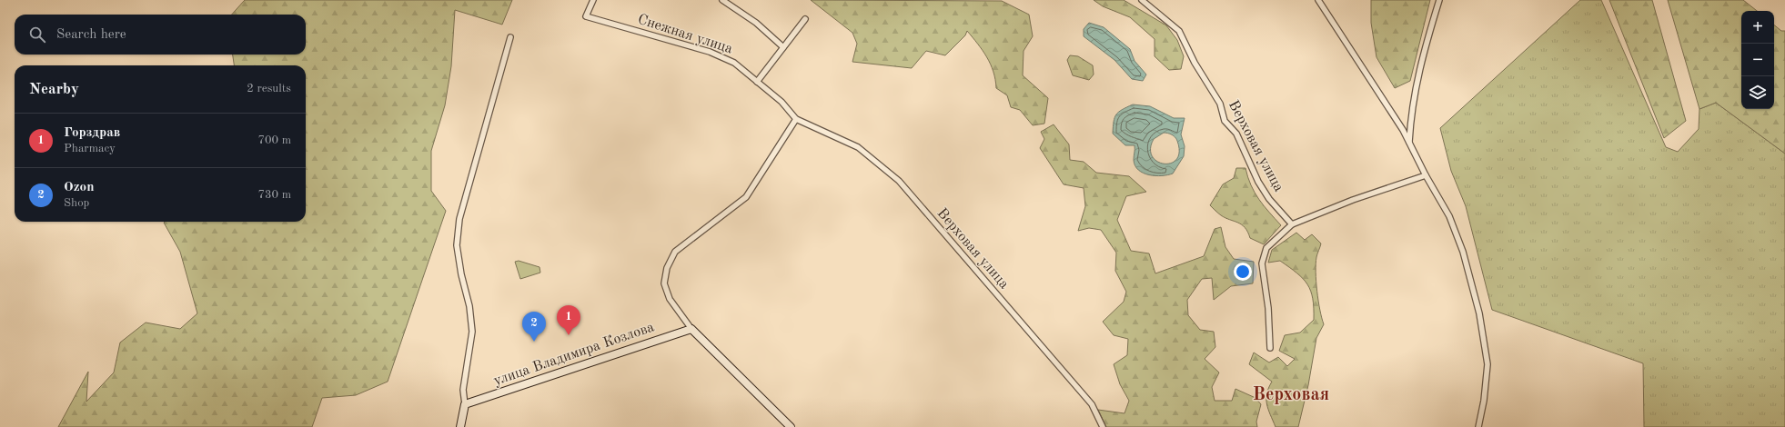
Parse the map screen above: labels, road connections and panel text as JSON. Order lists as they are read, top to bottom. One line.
{"streets":{"street":["Снежная улица","Верховая улица","улица Владимира Козлова"]},"crossings":[["Снежная улица","Верховая улица"]],"districts":["Верховая"],"page":{"map_buttons":["+","−"],"search":"Search here","heading":["Nearby","2 results"],"list":[{"mark":"1","name":"Горздрав","note":"Pharmacy","value":"700 m"},{"mark":"2","name":"Ozon","note":"Shop","value":"730 m"}],"pins":["1","2"]}}
